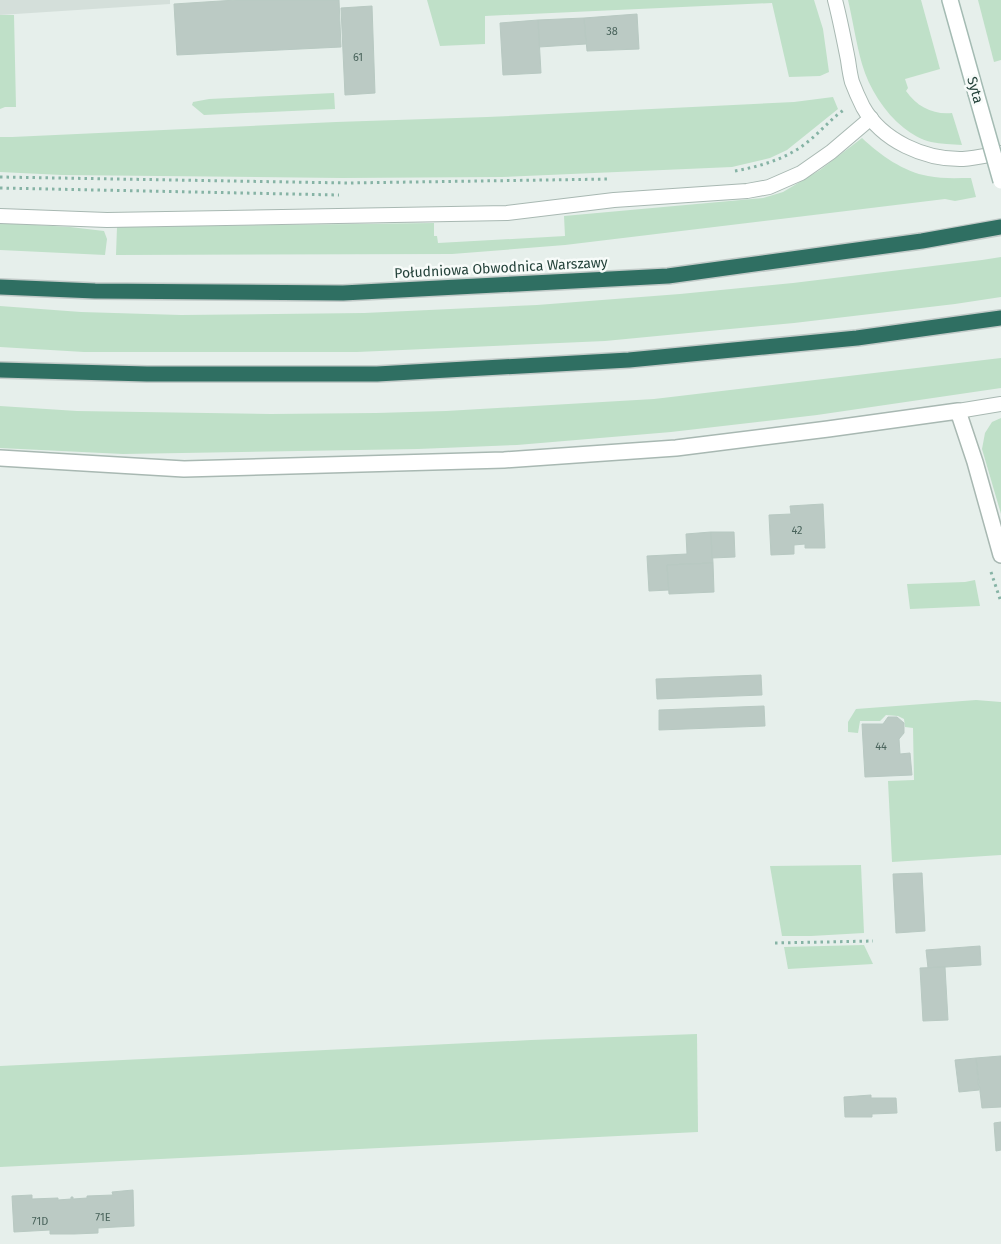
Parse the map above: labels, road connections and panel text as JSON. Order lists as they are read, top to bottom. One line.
{"streets":{"highway":["Południowa Obwodnica Warszawy"],"street":["Syta"]},"house_numbers":["38","61","42","44","71E","71D"]}
